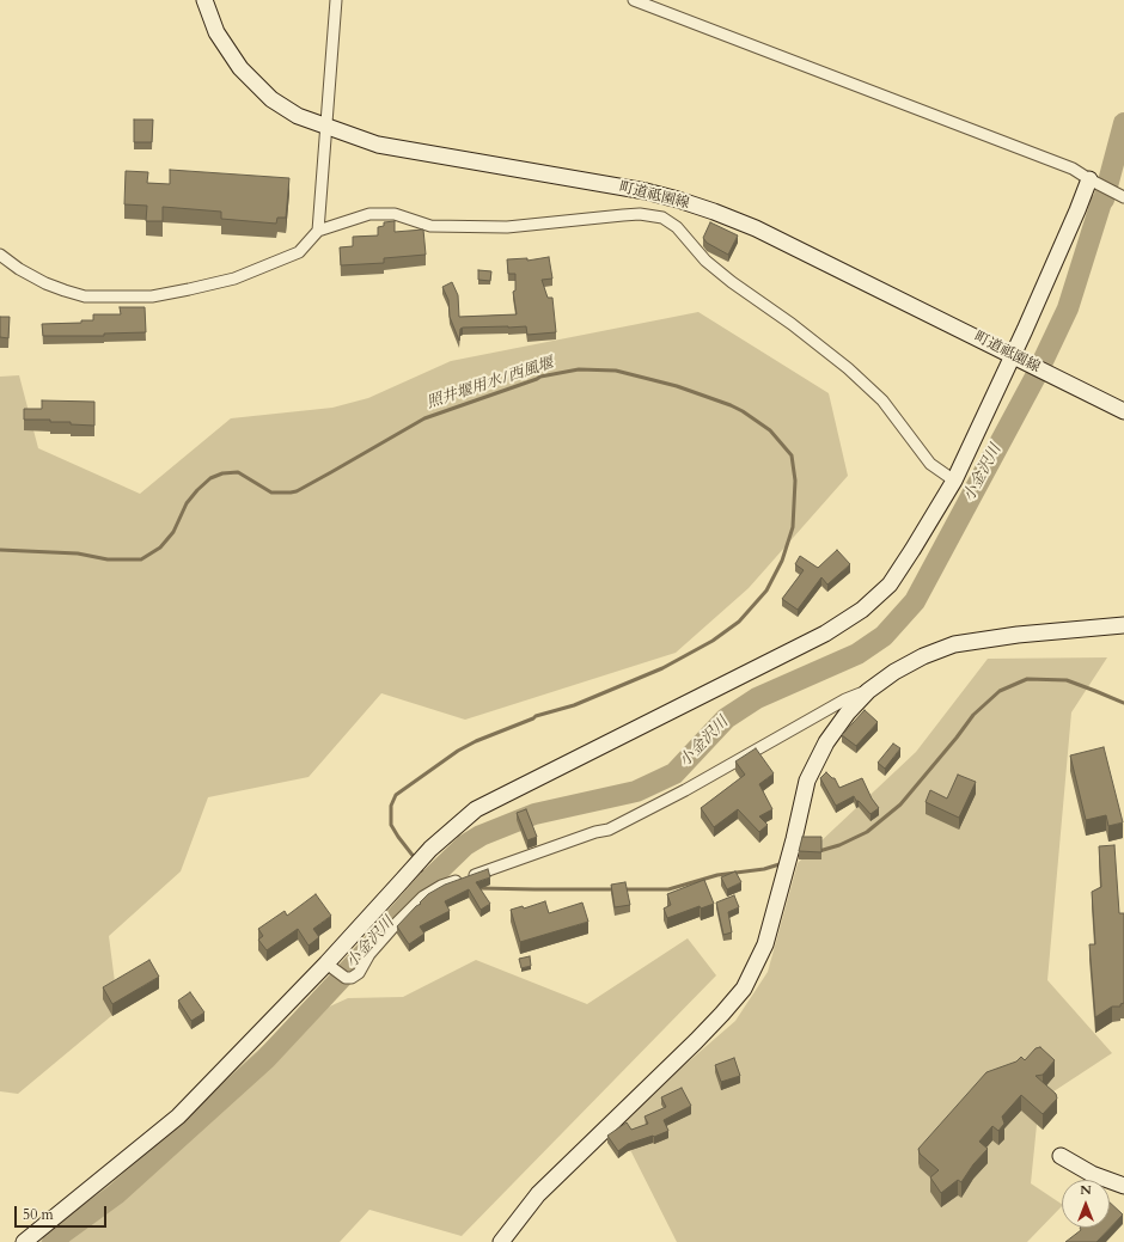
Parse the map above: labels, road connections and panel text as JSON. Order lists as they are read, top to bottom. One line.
{"streets":{"street":["町道祗園線"]},"water":["照井堰用水/西風堰","小金沢川"],"scale_bar":"50 m","north":"top"}
